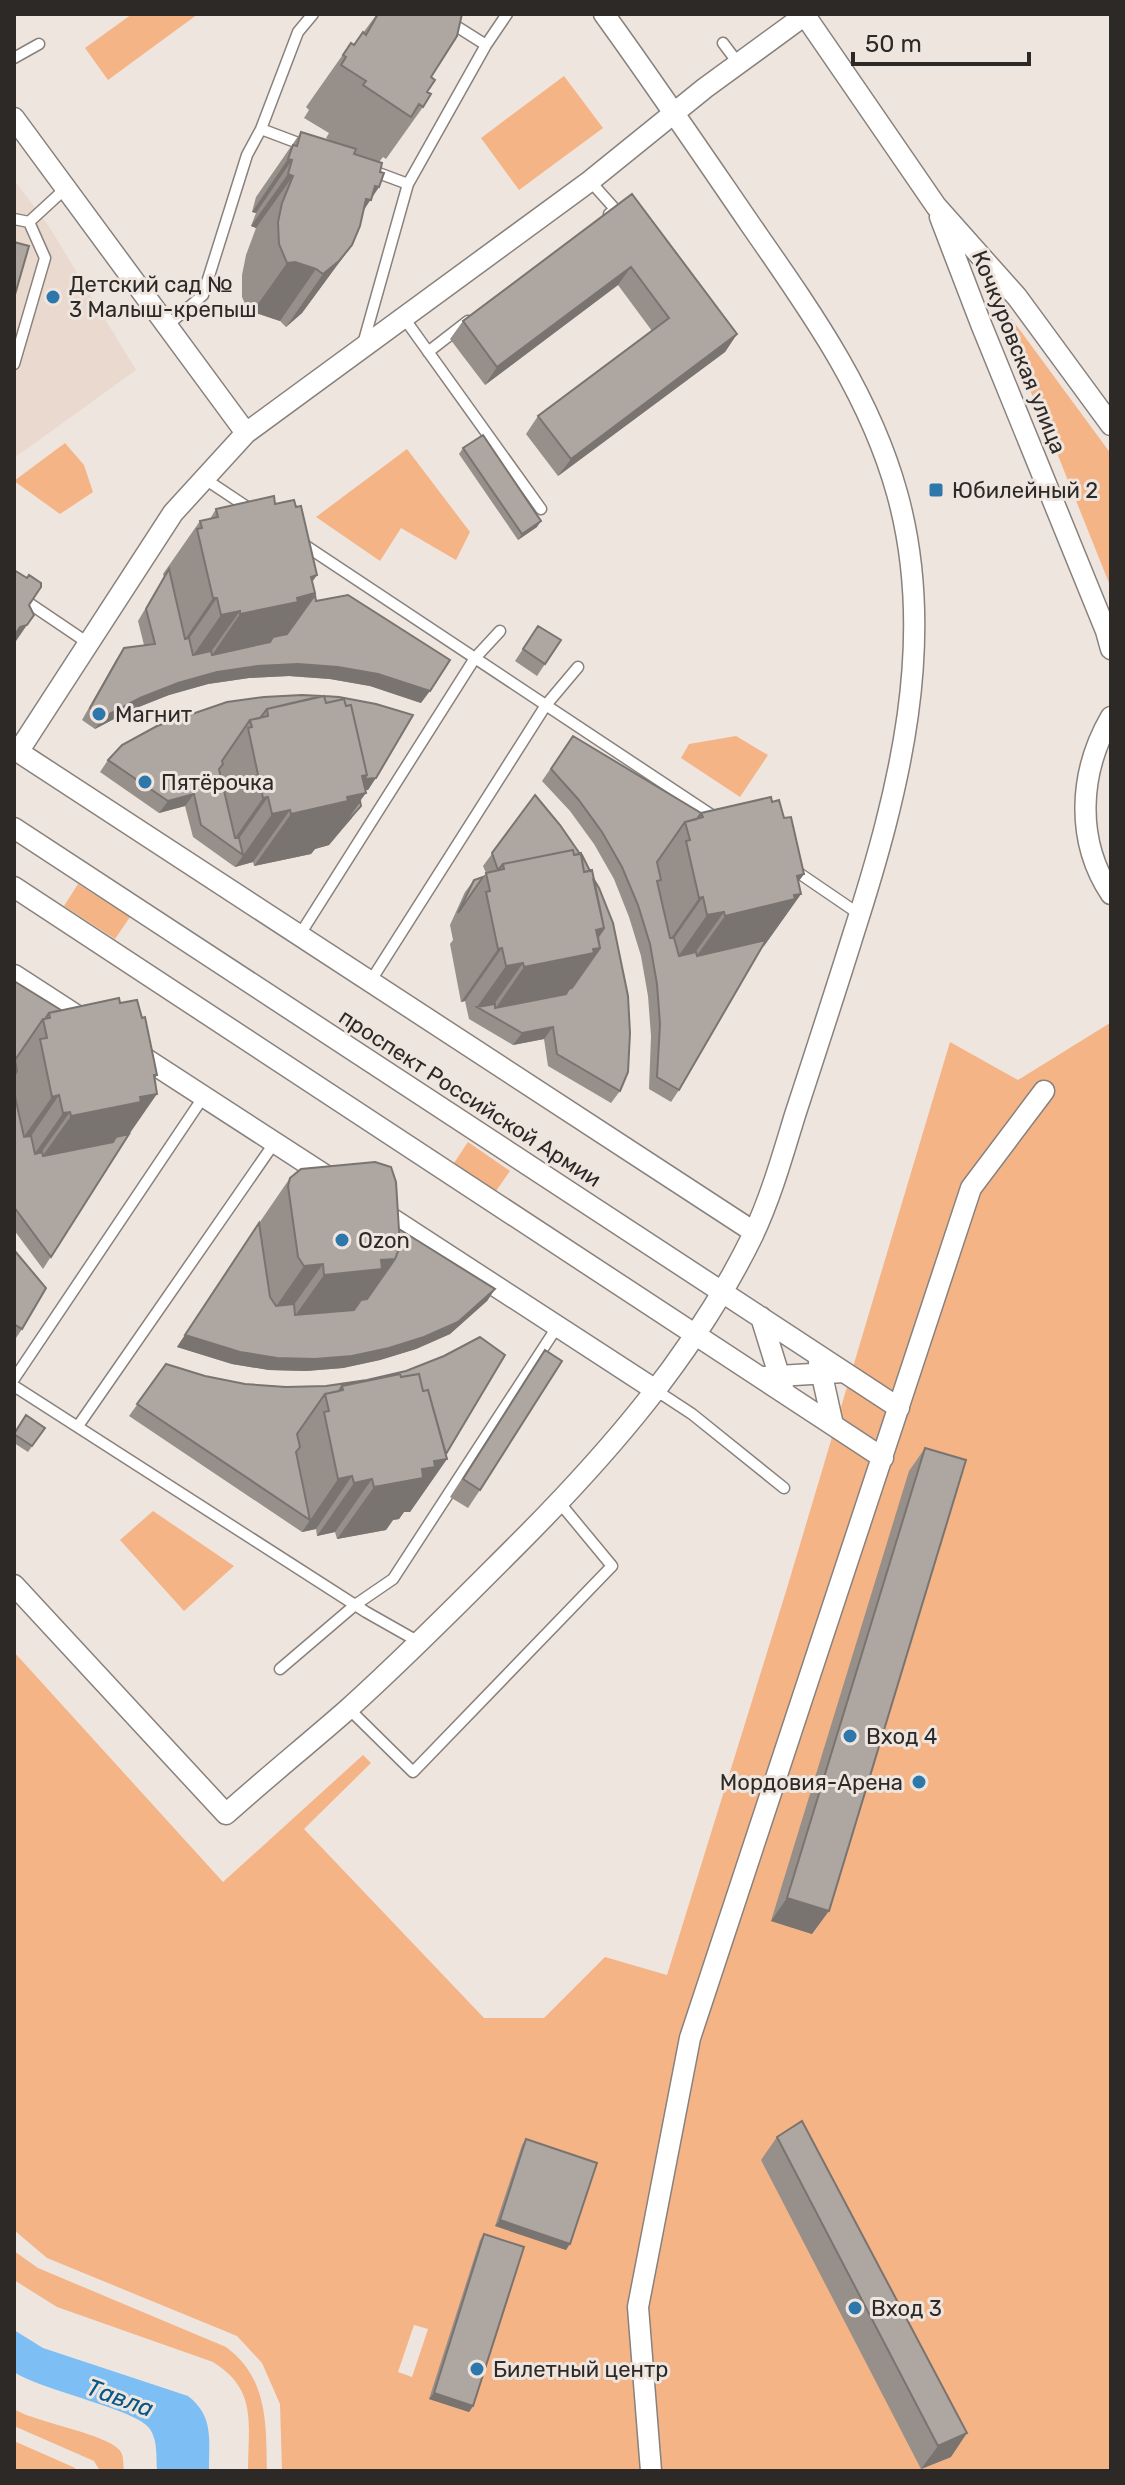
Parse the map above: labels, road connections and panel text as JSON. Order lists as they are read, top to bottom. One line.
{"streets":{"street":["Кочкуровская улица","проспект Российской Армии"]},"water":["Тавла"],"places":{"other":["Детский сад № 3 Малыш-крепыш","Магнит","Пятёрочка","Ozon","Вход 4","Мордовия-Арена","Вход 3","Билетный центр"],"transit":["Юбилейный 2"]},"scale_bar":"50 m"}
